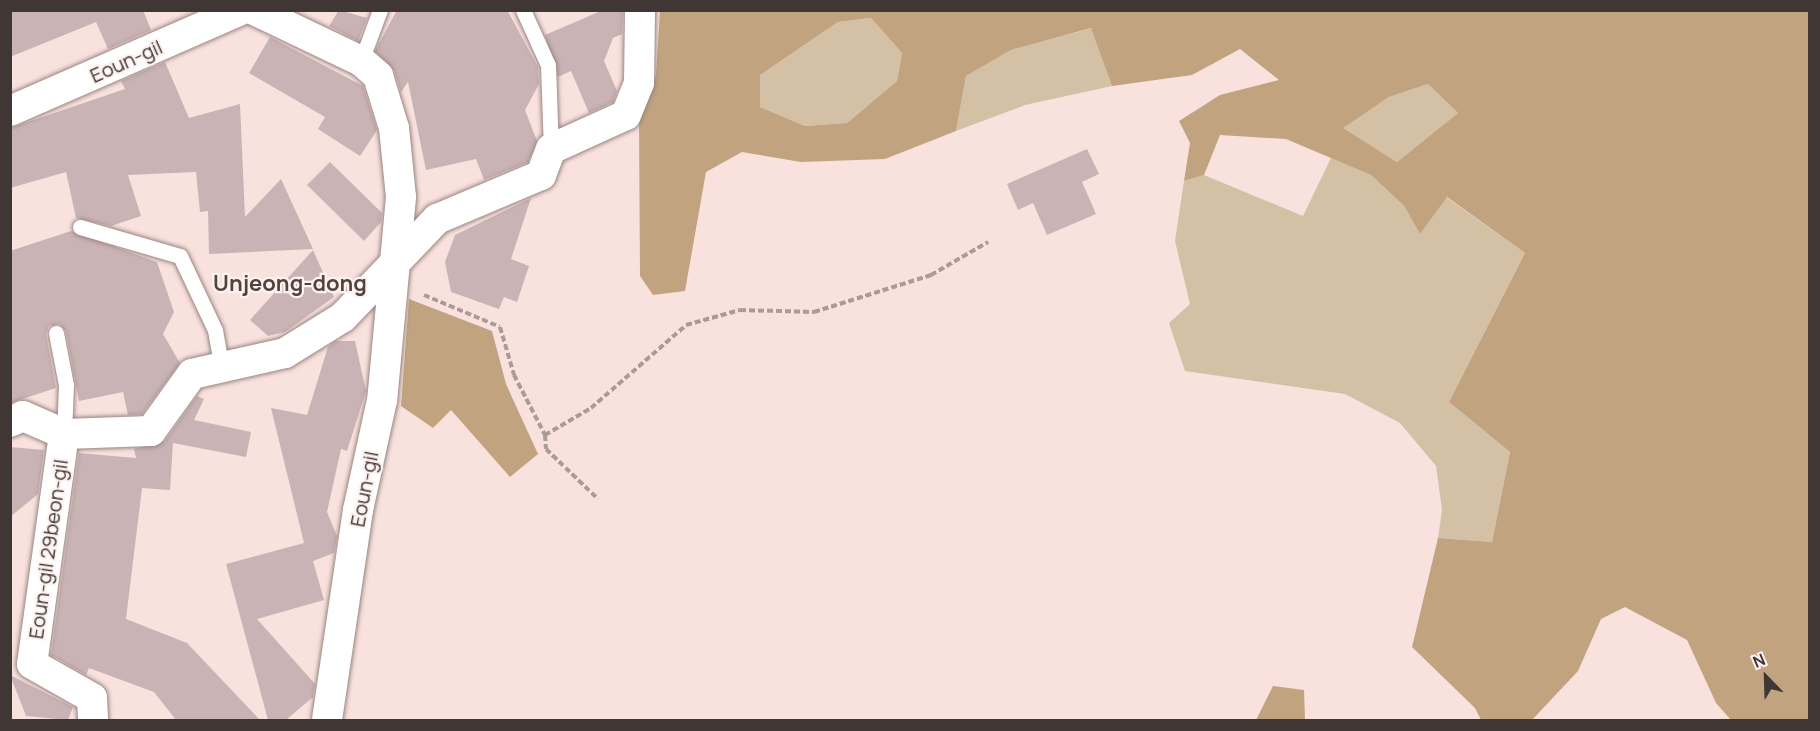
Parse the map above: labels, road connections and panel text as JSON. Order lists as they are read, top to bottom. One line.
{"streets":{"street":["Eoun-gil","Eoun-gil 29beon-gil"]},"crossings":[["Eoun-gil","Eoun-gil 29beon-gil"]],"districts":["Unjeong-dong"],"north":"top left"}
